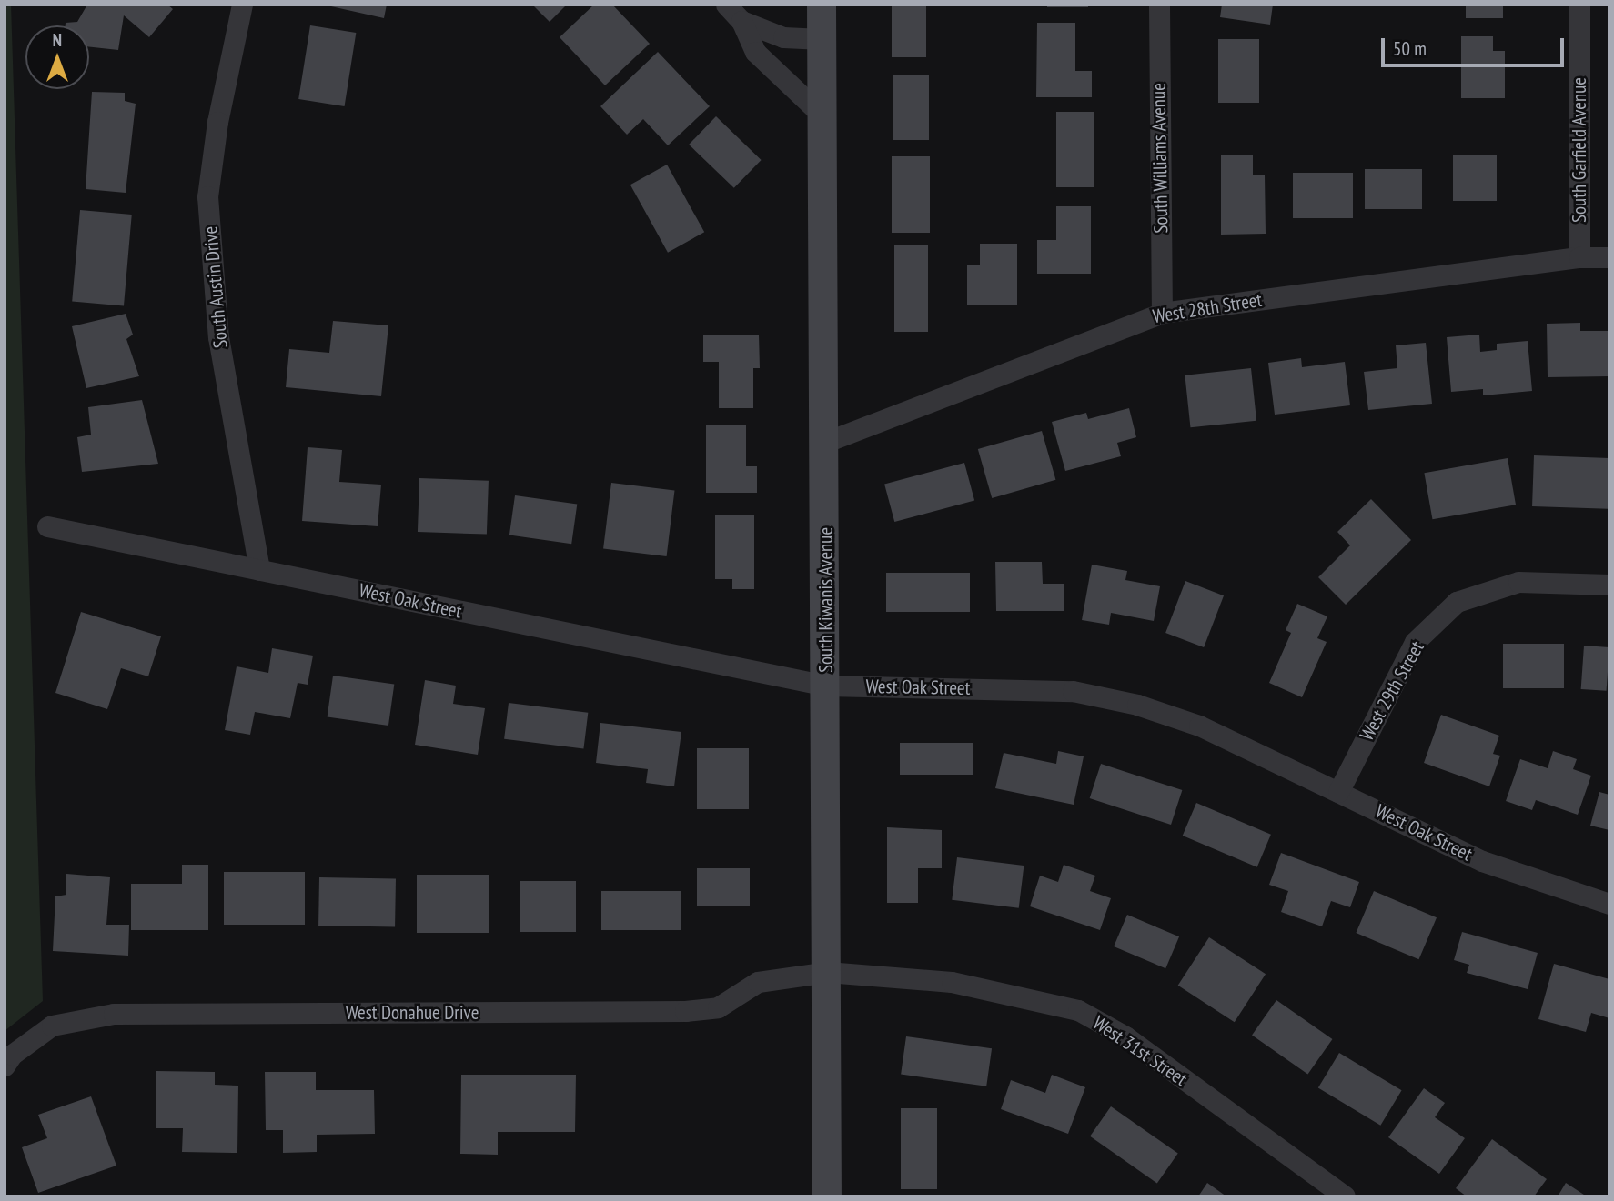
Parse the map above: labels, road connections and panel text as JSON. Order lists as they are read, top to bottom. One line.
{"streets":{"main road":["South Kiwanis Avenue"],"street":["South Garfield Avenue","South Williams Avenue","South Austin Drive","West 28th Street","West Oak Street","West 29th Street","West Donahue Drive","West 31st Street"]},"crossings":[["South Garfield Avenue","West 28th Street"],["South Williams Avenue","West 28th Street"],["South Austin Drive","West Oak Street"],["West 28th Street","South Kiwanis Avenue"],["South Kiwanis Avenue","West Oak Street"],["South Kiwanis Avenue","West Donahue Drive"],["South Kiwanis Avenue","West 31st Street"],["West Oak Street","West 29th Street"],["West Donahue Drive","West 31st Street"]],"scale_bar":"50 m","north":"top"}
